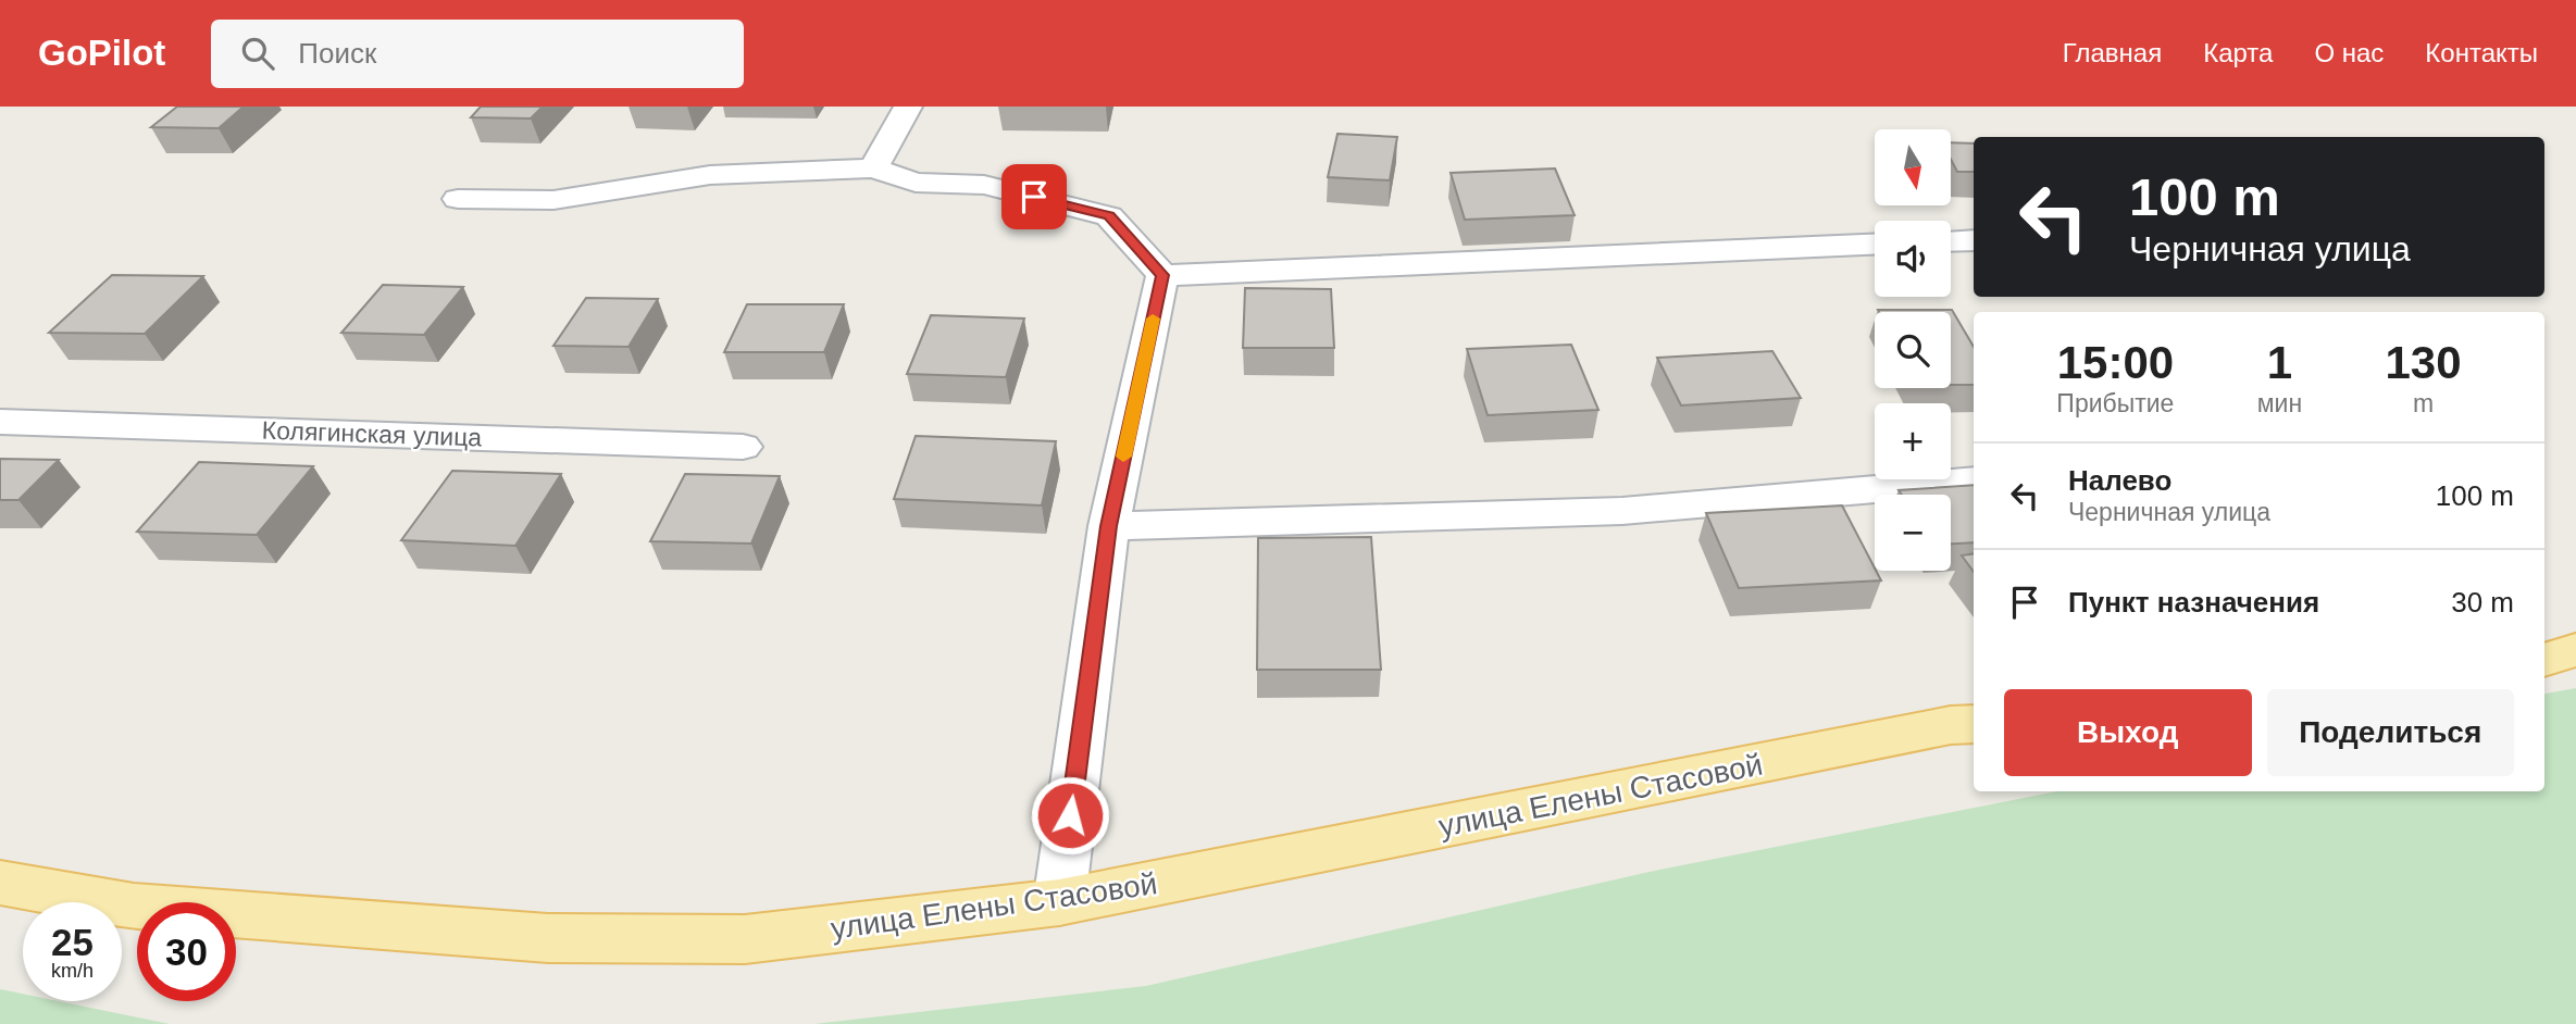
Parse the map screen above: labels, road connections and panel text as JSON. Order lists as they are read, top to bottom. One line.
{"streets":{"main road":["улица Елены Стасовой"],"street":["Колягинская улица"]},"north":"bottom","page":{"header":"GoPilot","search":"Поиск","nav":["Главная","Карта","О нас","Контакты"],"map_buttons":["+","−"],"turn":["100 m","Черничная улица"],"eta":["15:00","Прибытие","1","мин","130","m"],"list":[{"name":"Налево","note":"Черничная улица","value":"100 m"},{"name":"Пункт назначения","value":"30 m"}],"buttons":["Выход","Поделиться"],"speed":"25 km/h","limit":"30"}}
